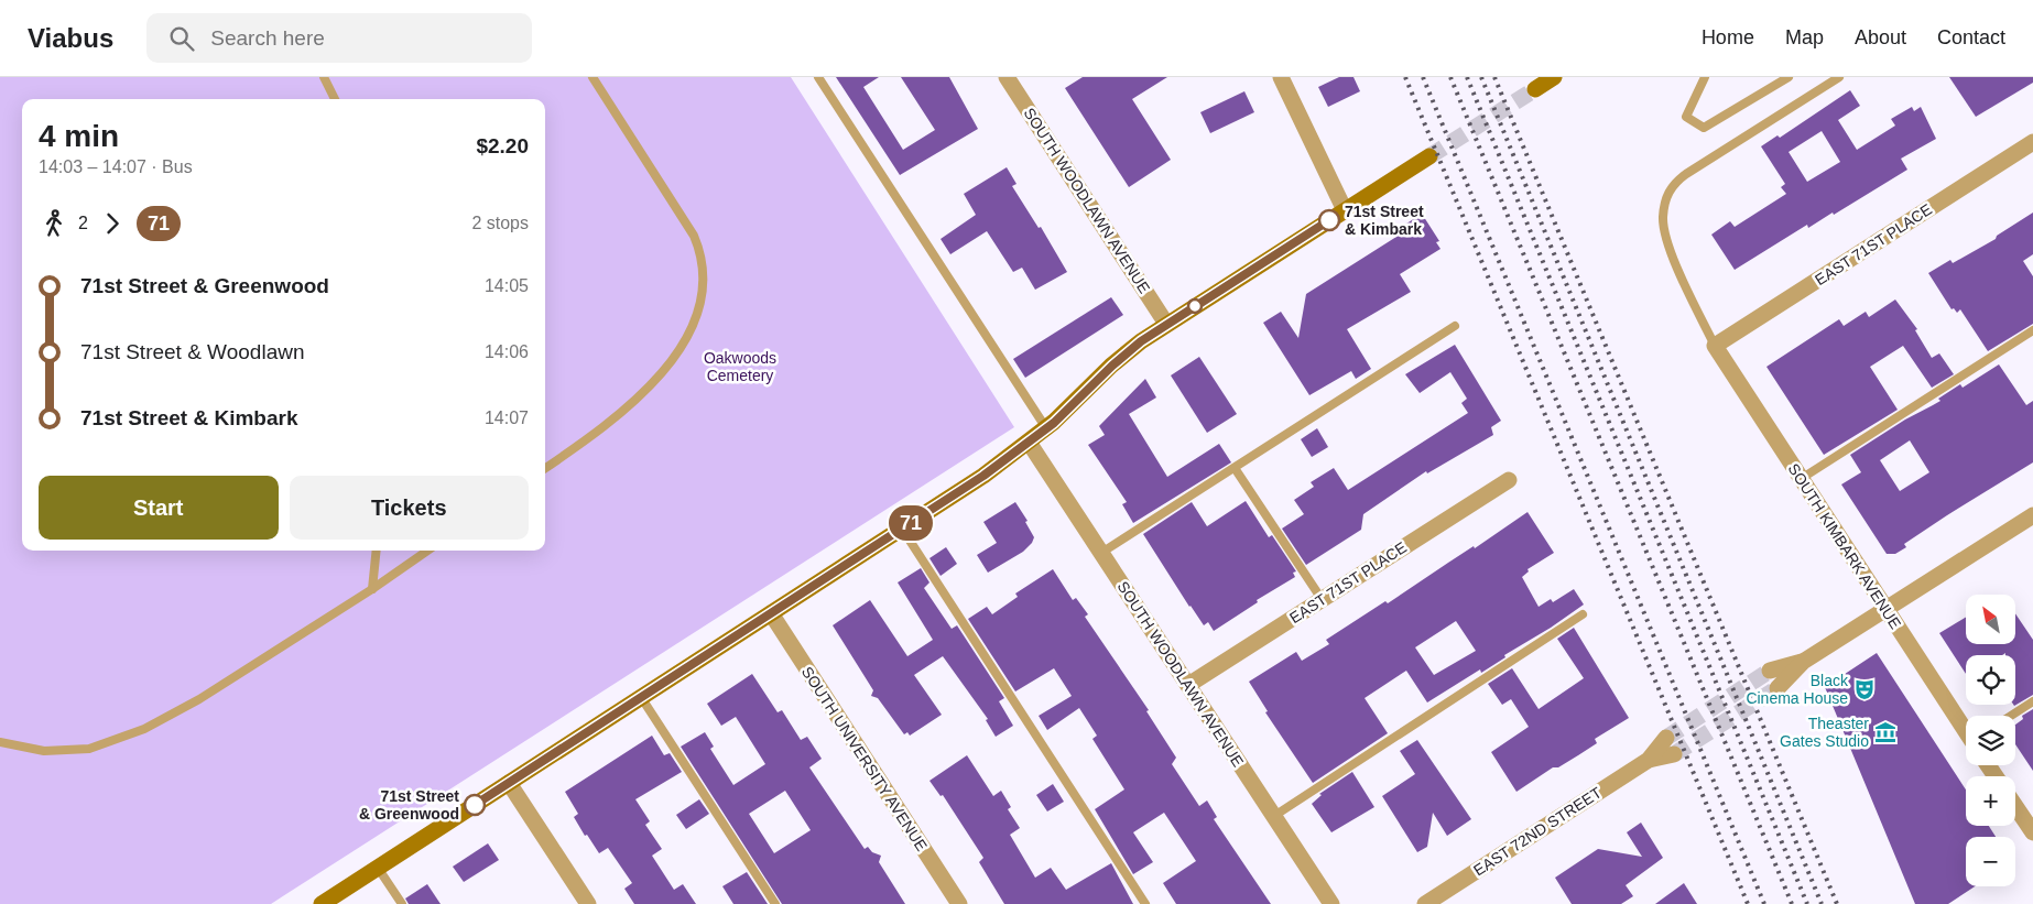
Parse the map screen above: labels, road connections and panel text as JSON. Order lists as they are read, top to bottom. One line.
{"streets":{"street":["SOUTH WOODLAWN AVENUE","EAST 71ST PLACE","SOUTH KIMBARK AVENUE","SOUTH UNIVERSITY AVENUE","EAST 72ND STREET"]},"crossings":[["SOUTH WOODLAWN AVENUE","EAST 71ST PLACE"],["EAST 71ST PLACE","SOUTH KIMBARK AVENUE"]],"parks":["Oakwoods Cemetery"],"places":{"other":["71st Street & Kimbark","71st Street & Greenwood"],"theatre":["Black Cinema House"],"museum":["Theaster Gates Studio"]},"lines":["bus line 71"],"north":"top left","page":{"header":"Viabus","search":"Search here","nav":["Home","Map","About","Contact"],"on_map":"71","heading":["4 min","14:03 – 14:07 · Bus","$2.20"],"legs":["2","71","2 stops"],"list":[{"name":"71st Street & Greenwood","value":"14:05"},{"name":"71st Street & Woodlawn","value":"14:06"},{"name":"71st Street & Kimbark","value":"14:07"}],"buttons":["Start","Tickets"],"map_buttons":["+","−"]}}
